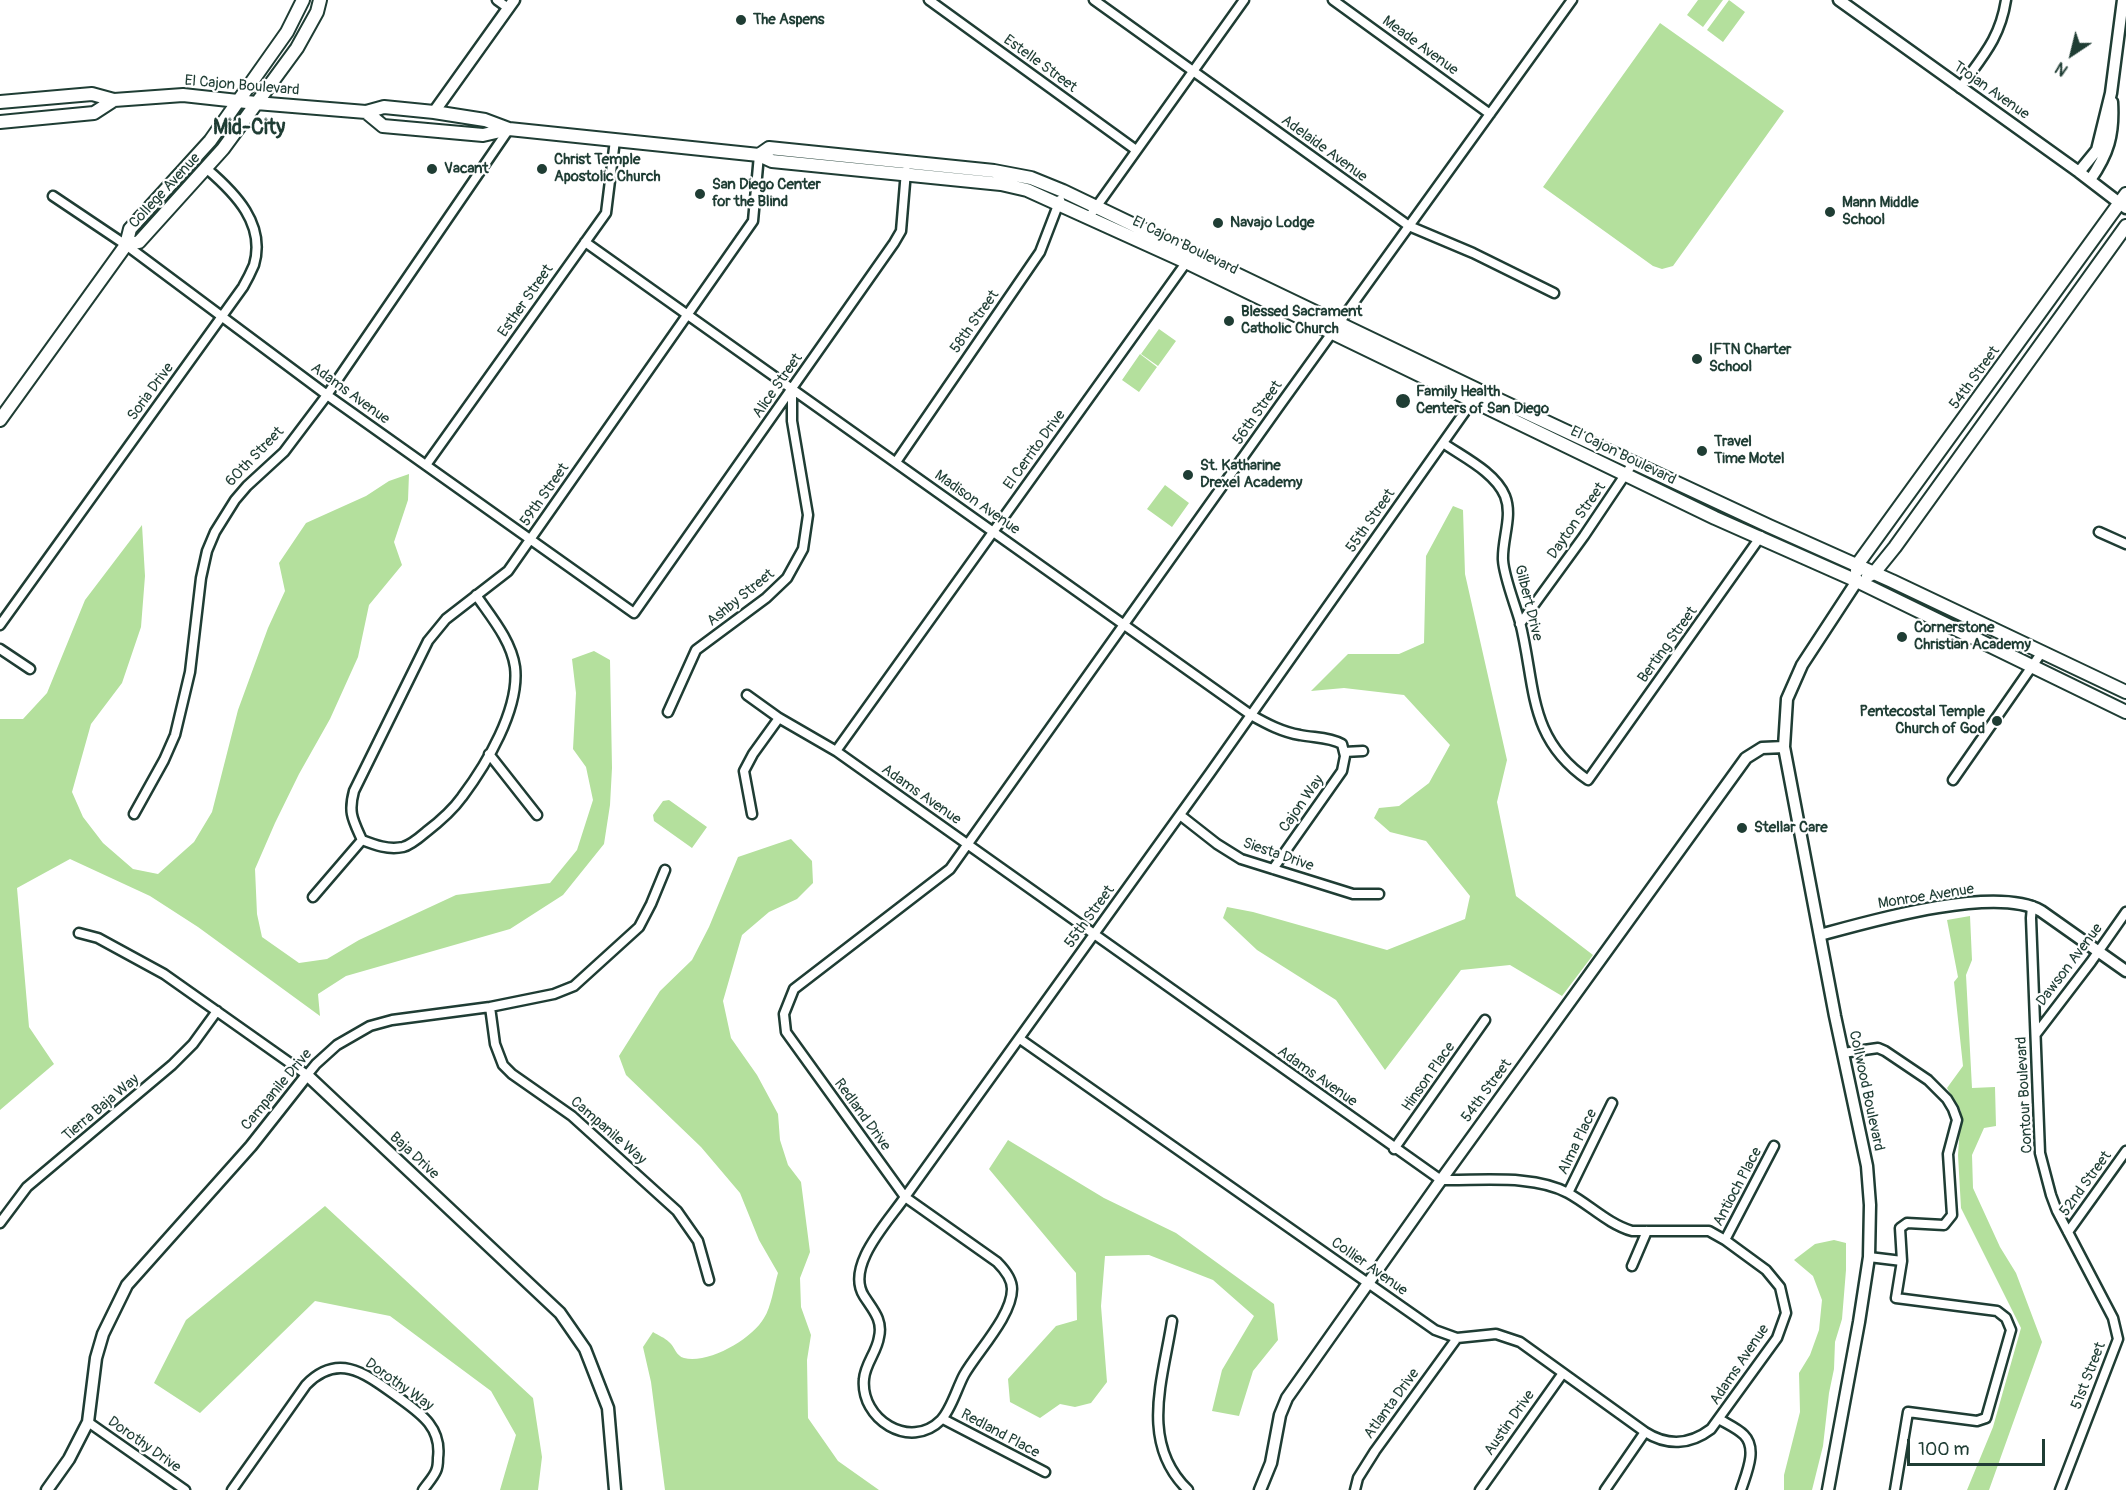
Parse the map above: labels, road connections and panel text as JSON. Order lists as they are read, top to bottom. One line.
{"streets":{"main road":["El Cajon Boulevard","College Avenue","54th Street"],"street":["Meade Avenue","Estelle Street","Trojan Avenue","Adelaide Avenue","Esther Street","58th Street","Alice Street","Soria Drive","Adams Avenue","56th Street","El Cerrito Drive","60th Street","59th Street","Madison Avenue","55th Street","Dayton Street","Ashby Street","Gilbert Drive","Berting Street","Cajon Way","Siesta Drive","Monroe Avenue","Dawson Avenue","Hinson Place","Campanile Drive","Collwood Boulevard","Contour Boulevard","Tierra Baja Way","Redland Drive","Campanile Way","Alma Place","Baja Drive","52nd Street","Antioch Place","Collier Avenue","51st Street","Dorothy Way","Atlanta Drive","Austin Drive","Redland Place","Dorothy Drive"]},"crossings":[["Meade Avenue","56th Street"],["El Cajon Boulevard","College Avenue"],["El Cajon Boulevard","Esther Street"],["El Cajon Boulevard","58th Street"],["El Cajon Boulevard","54th Street"],["El Cajon Boulevard","Alice Street"],["El Cajon Boulevard","56th Street"],["El Cajon Boulevard","El Cerrito Drive"],["El Cajon Boulevard","60th Street"],["El Cajon Boulevard","59th Street"],["El Cajon Boulevard","55th Street"],["El Cajon Boulevard","Dayton Street"],["El Cajon Boulevard","Berting Street"],["El Cajon Boulevard","Collwood Boulevard"],["Trojan Avenue","54th Street"],["Adelaide Avenue","56th Street"],["College Avenue","Soria Drive"],["College Avenue","Adams Avenue"],["Esther Street","Adams Avenue"],["Esther Street","Madison Avenue"],["58th Street","Madison Avenue"],["54th Street","Adams Avenue"],["54th Street","Collwood Boulevard"],["54th Street","Collier Avenue"],["Alice Street","Adams Avenue"],["Alice Street","Madison Avenue"],["Alice Street","Ashby Street"],["Soria Drive","Adams Avenue"],["Adams Avenue","56th Street"],["Adams Avenue","El Cerrito Drive"],["Adams Avenue","60th Street"],["Adams Avenue","59th Street"],["Adams Avenue","55th Street"],["Adams Avenue","Hinson Place"],["Adams Avenue","Redland Drive"],["Adams Avenue","Alma Place"],["Adams Avenue","Antioch Place"],["56th Street","Madison Avenue"],["56th Street","Redland Drive"],["El Cerrito Drive","Madison Avenue"],["59th Street","Madison Avenue"],["Madison Avenue","55th Street"],["Madison Avenue","Ashby Street"],["Madison Avenue","Cajon Way"],["55th Street","Gilbert Drive"],["55th Street","Siesta Drive"],["55th Street","Redland Drive"],["55th Street","Collier Avenue"],["55th Street","Redland Place"],["Dayton Street","Gilbert Drive"],["Gilbert Drive","Berting Street"],["Cajon Way","Siesta Drive"],["Monroe Avenue","Dawson Avenue"],["Monroe Avenue","Collwood Boulevard"],["Monroe Avenue","Contour Boulevard"],["Dawson Avenue","Contour Boulevard"],["Campanile Drive","Campanile Way"],["Campanile Drive","Baja Drive"],["Campanile Drive","Dorothy Drive"],["Contour Boulevard","52nd Street"],["Contour Boulevard","51st Street"],["Tierra Baja Way","Baja Drive"],["Redland Drive","Redland Place"],["Collier Avenue","Atlanta Drive"]],"districts":["Mid-City"],"places":["The Aspens","Vacant","Christ Temple Apostolic Church","San Diego Center for the Blind","Mann Middle School","Navajo Lodge","Blessed Sacrament Catholic Church","IFTN Charter School","Family Health Centers of San Diego","Travel Time Motel","St. Katharine Drexel Academy","Cornerstone Christian Academy","Pentecostal Temple Church of God","Stellar Care"],"scale_bar":"100 m","north":"bottom left"}
